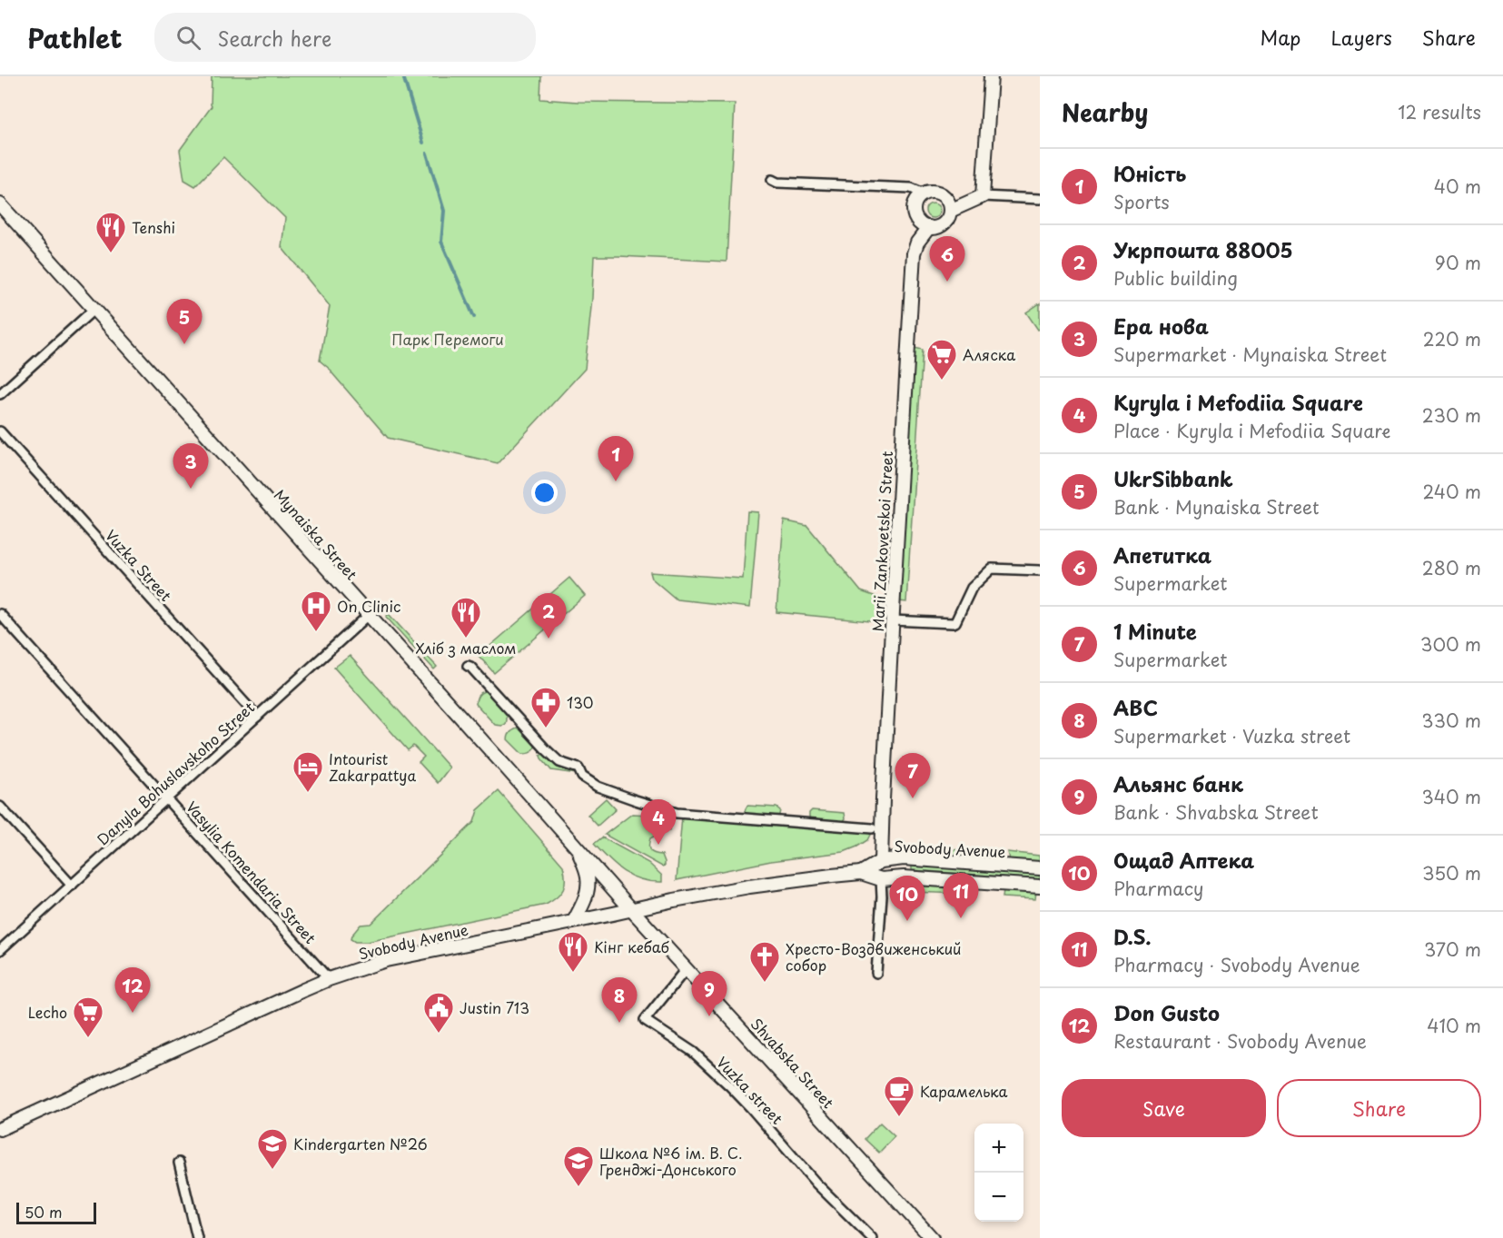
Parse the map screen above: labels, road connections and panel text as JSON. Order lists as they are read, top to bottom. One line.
{"streets":{"main road":["Mynaiska Street","Marii Zankovetskoi Street","Svobody Avenue","Shvabska Street"],"street":["Vuzka Street","Danyla Bohuslavskoho Street","Vasylia Komendaria Street","Vuzka street"]},"crossings":[["Mynaiska Street","Danyla Bohuslavskoho Street"],["Mynaiska Street","Svobody Avenue"],["Mynaiska Street","Shvabska Street"],["Marii Zankovetskoi Street","Svobody Avenue"],["Vuzka Street","Danyla Bohuslavskoho Street"],["Danyla Bohuslavskoho Street","Vasylia Komendaria Street"],["Svobody Avenue","Vasylia Komendaria Street"],["Svobody Avenue","Shvabska Street"],["Shvabska Street","Vuzka street"]],"parks":["Парк Перемоги"],"places":{"restaurant":["Tenshi","Хліб з маслом","Кінг кебаб"],"supermarket":["Аляска","Lecho"],"hospital":["On Clinic"],"pharmacy":["130"],"hotel":["Intourist Zakarpattya"],"church":["Хресто-Воздвиженський собор"],"public building":["Justin 713"],"cafe":["Карамелька"],"school or university":["Kindergarten №26","Школа №6 ім. В. С. Гренджі-Донського"]},"scale_bar":"50 m","page":{"header":"Pathlet","search":"Search here","nav":["Map","Layers","Share"],"heading":["Nearby","12 results"],"list":[{"mark":"1","name":"Юність","note":"Sports","value":"40 m"},{"mark":"2","name":"Укрпошта 88005","note":"Public building","value":"90 m"},{"mark":"3","name":"Ера нова","note":"Supermarket · Mynaiska Street","value":"220 m"},{"mark":"4","name":"Kyryla i Mefodiia Square","note":"Place · Kyryla i Mefodiia Square","value":"230 m"},{"mark":"5","name":"UkrSibbank","note":"Bank · Mynaiska Street","value":"240 m"},{"mark":"6","name":"Апетитка","note":"Supermarket","value":"280 m"},{"mark":"7","name":"1 Minute","note":"Supermarket","value":"300 m"},{"mark":"8","name":"ABC","note":"Supermarket · Vuzka street","value":"330 m"},{"mark":"9","name":"Альянс банк","note":"Bank · Shvabska Street","value":"340 m"},{"mark":"10","name":"Ощад Аптека","note":"Pharmacy","value":"350 m"},{"mark":"11","name":"D.S.","note":"Pharmacy · Svobody Avenue","value":"370 m"},{"mark":"12","name":"Don Gusto","note":"Restaurant · Svobody Avenue","value":"410 m"}],"pins":["6","5","1","3","2","7","4","11","10","12","9","8"],"buttons":["Save","Share"],"map_buttons":["+","−"],"scale":"50 m"}}
